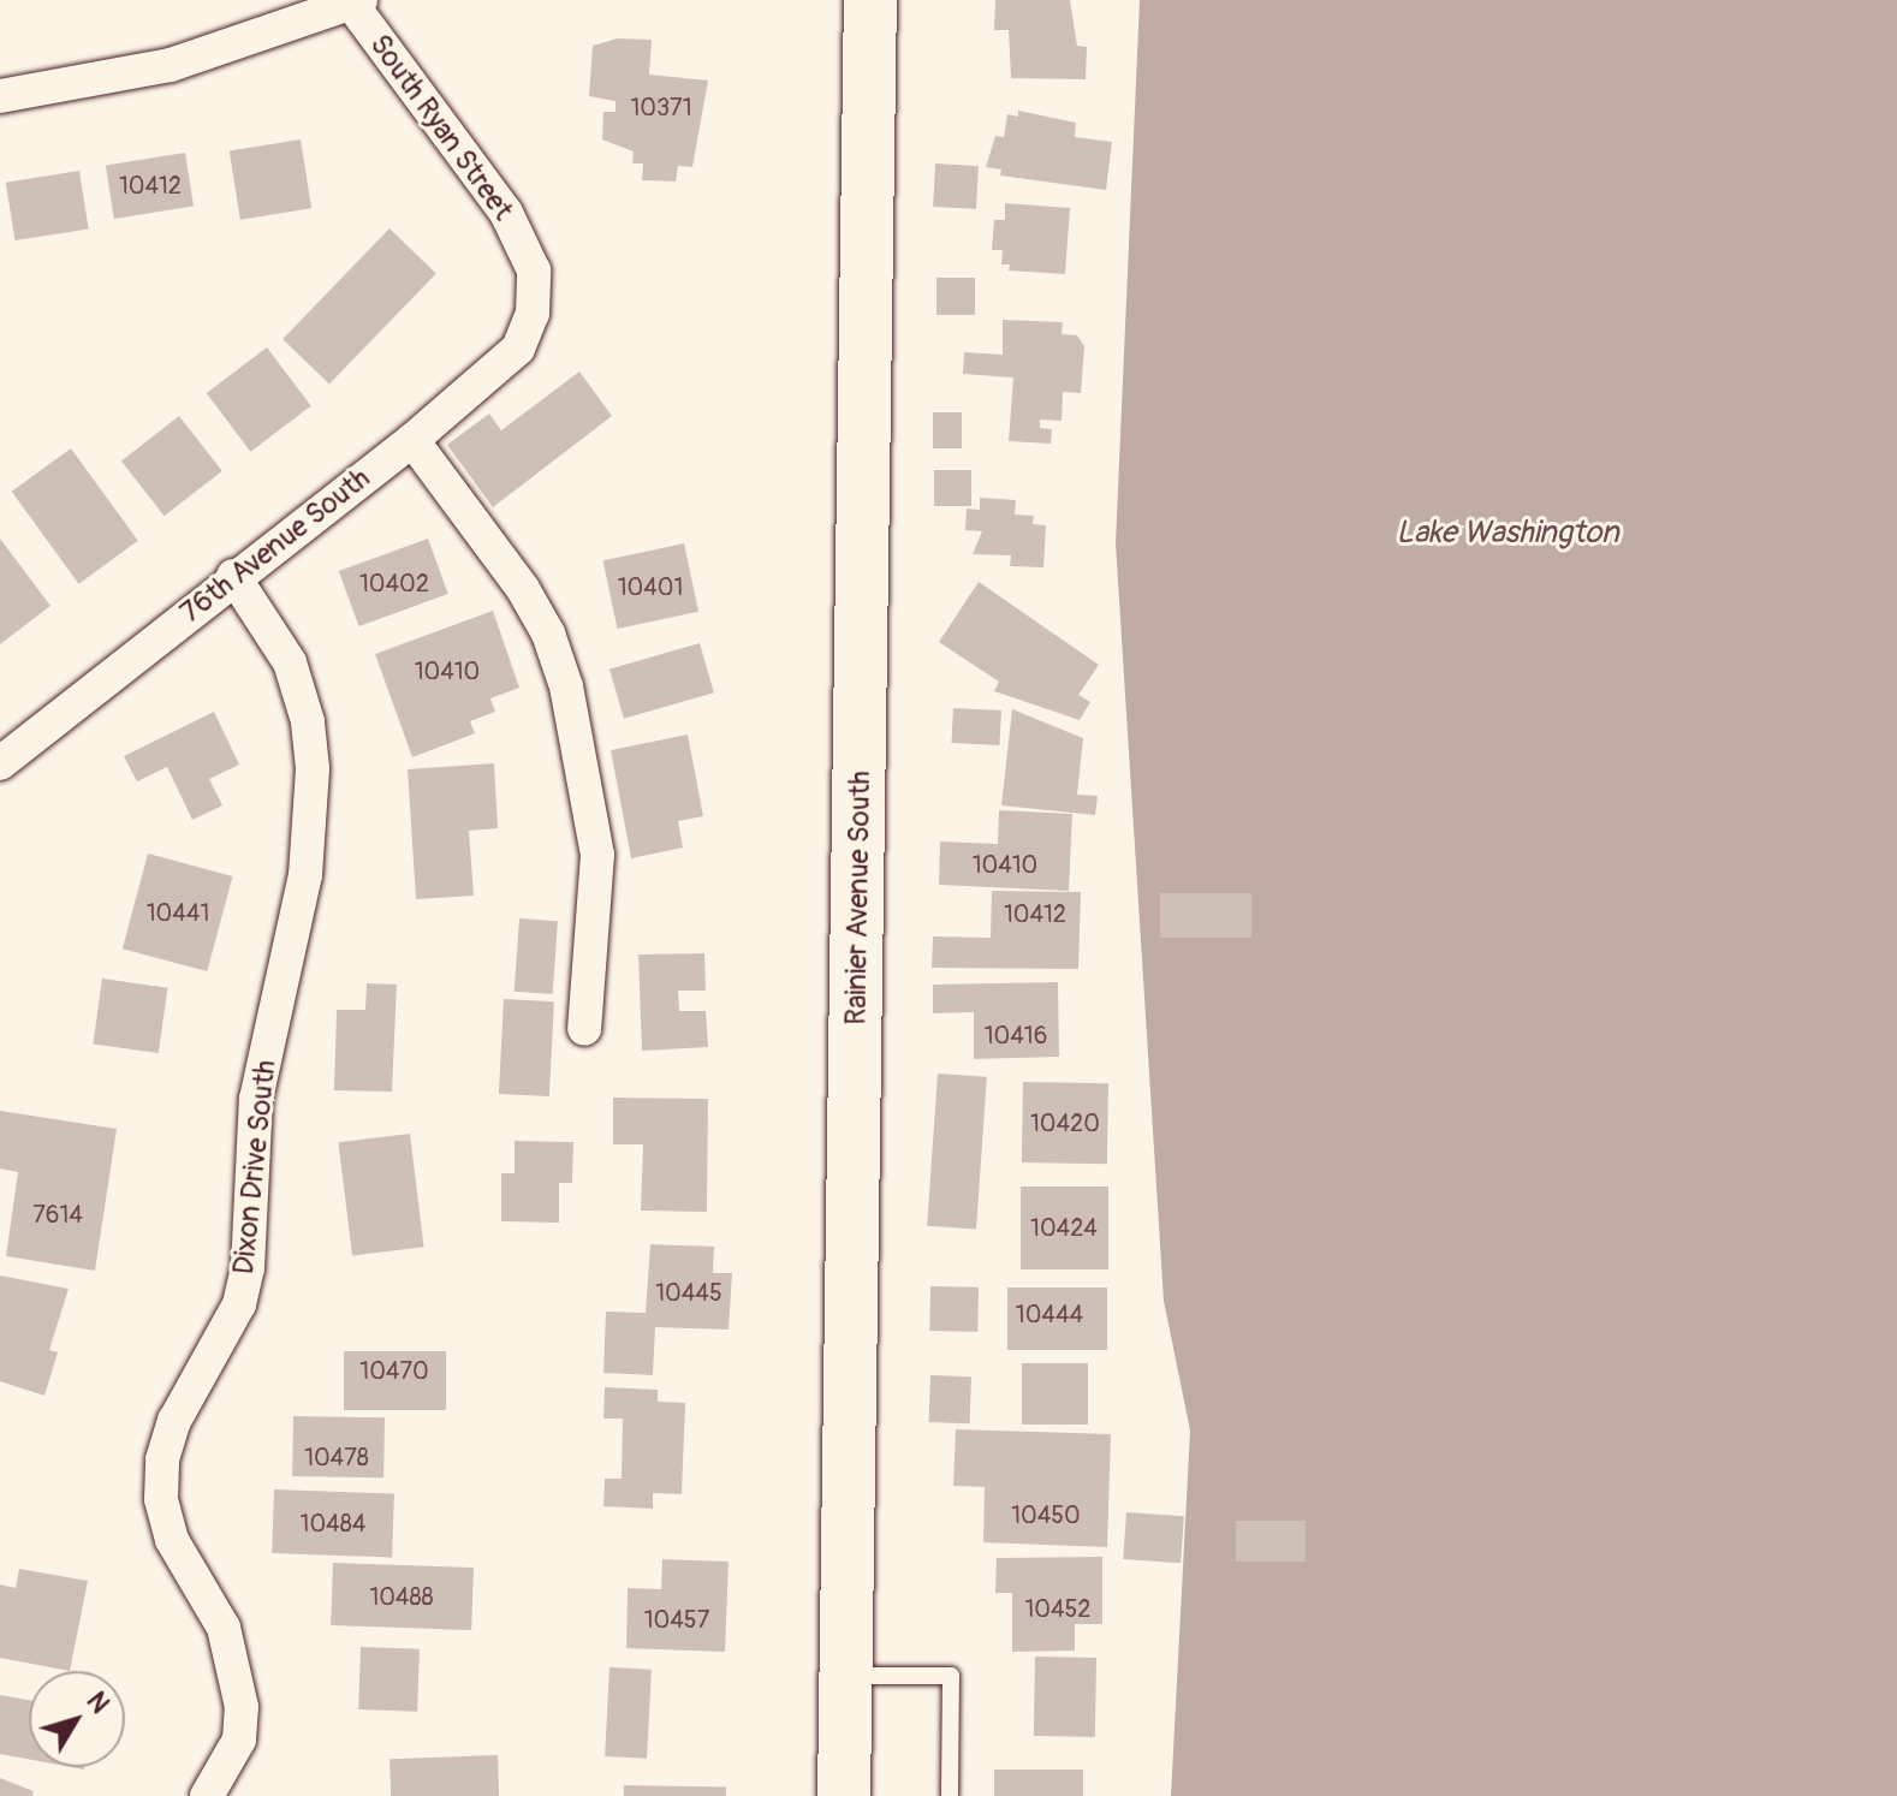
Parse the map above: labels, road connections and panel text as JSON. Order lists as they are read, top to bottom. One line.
{"streets":{"main road":["Rainier Avenue South"],"street":["South Ryan Street","76th Avenue South","Dixon Drive South"]},"crossings":[["South Ryan Street","76th Avenue South"],["76th Avenue South","Dixon Drive South"]],"water":["Lake Washington"],"house_numbers":["10371","10412","10402","10401","10410","10410","10441","10412","10416","10420","7614","10424","10445","10444","10470","10478","10450","10484","10488","10452","10457"],"north":"top right"}
